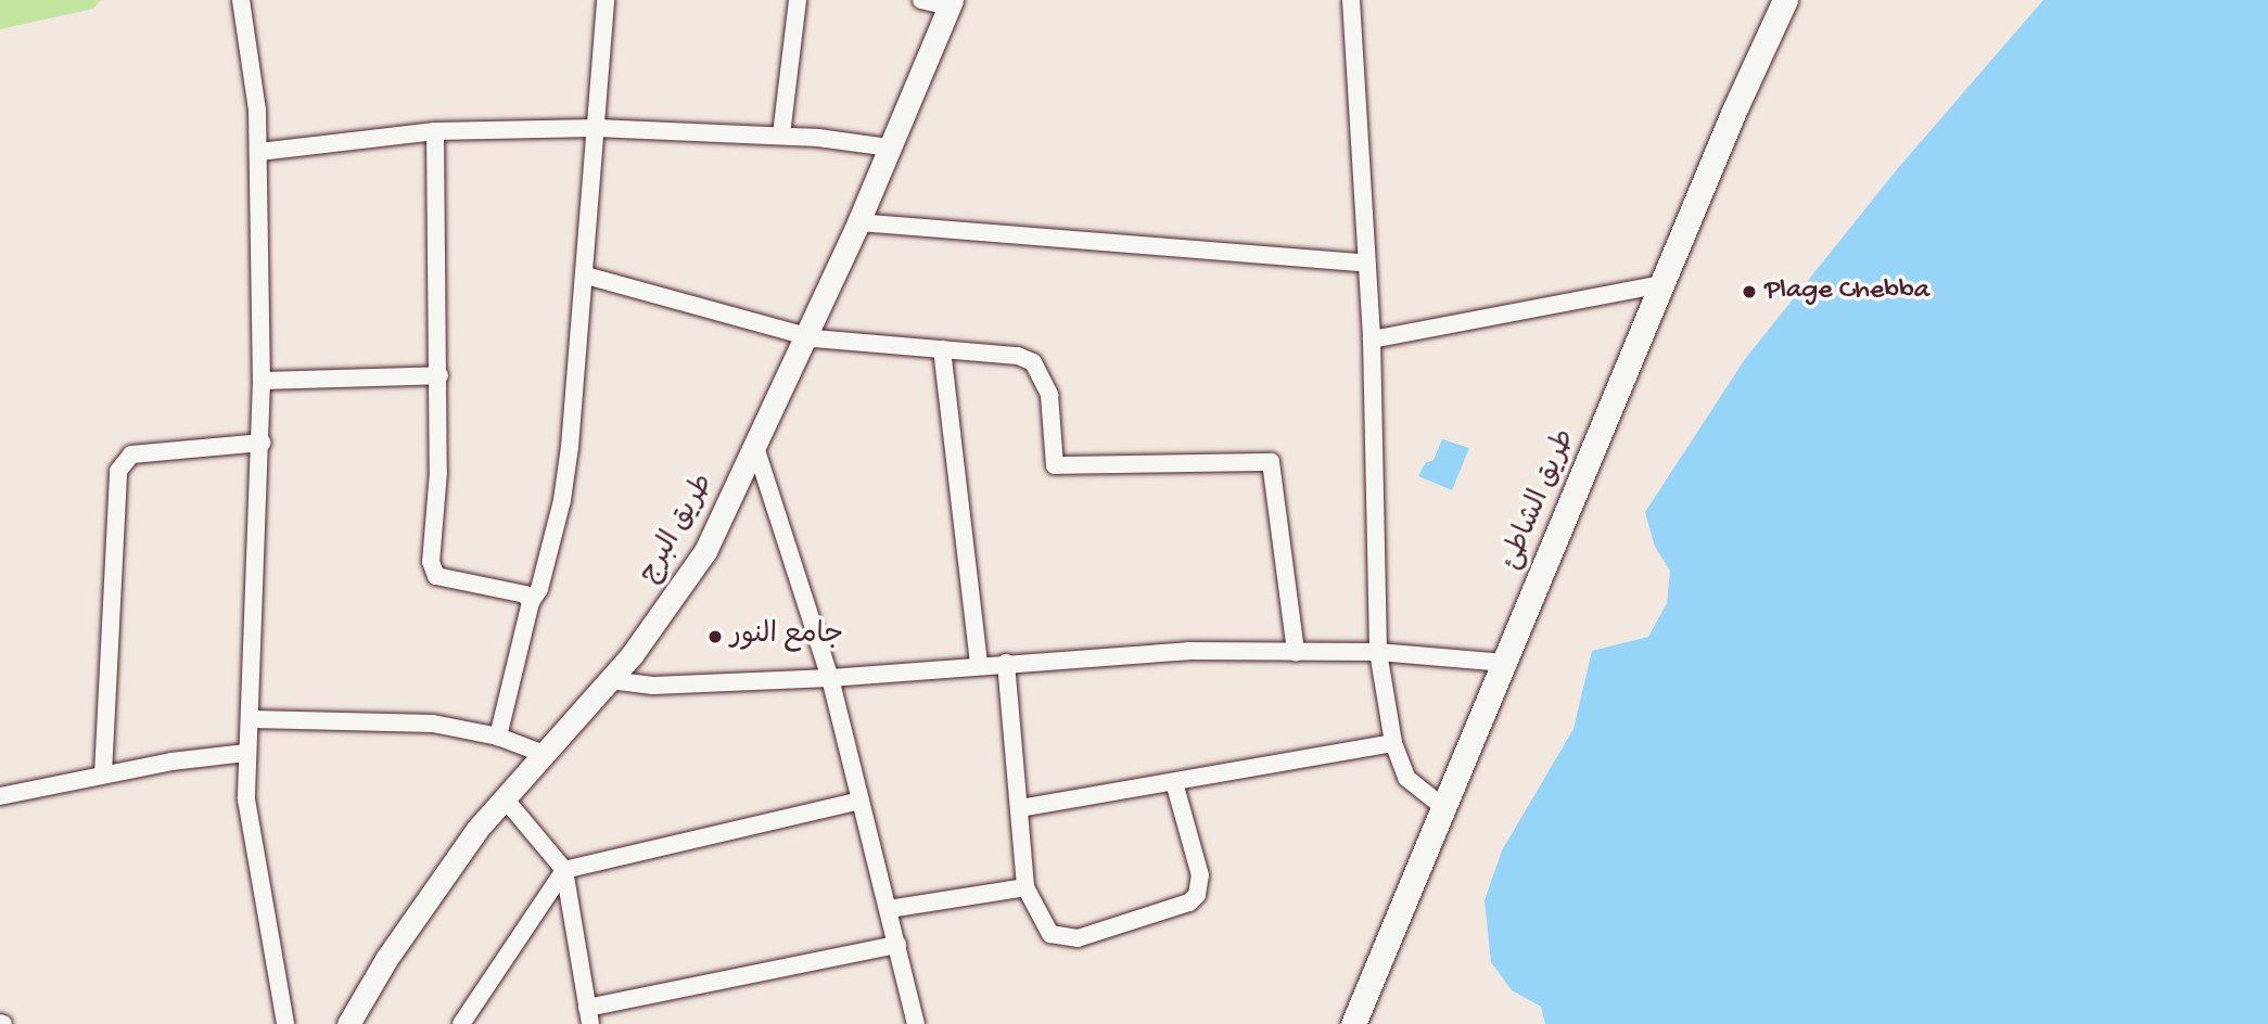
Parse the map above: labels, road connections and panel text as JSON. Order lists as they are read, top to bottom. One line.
{"streets":{"main road":["طريق الشاطئ"],"street":["طريق البرج"]},"places":["Plage Chebba","جامع النور"]}
